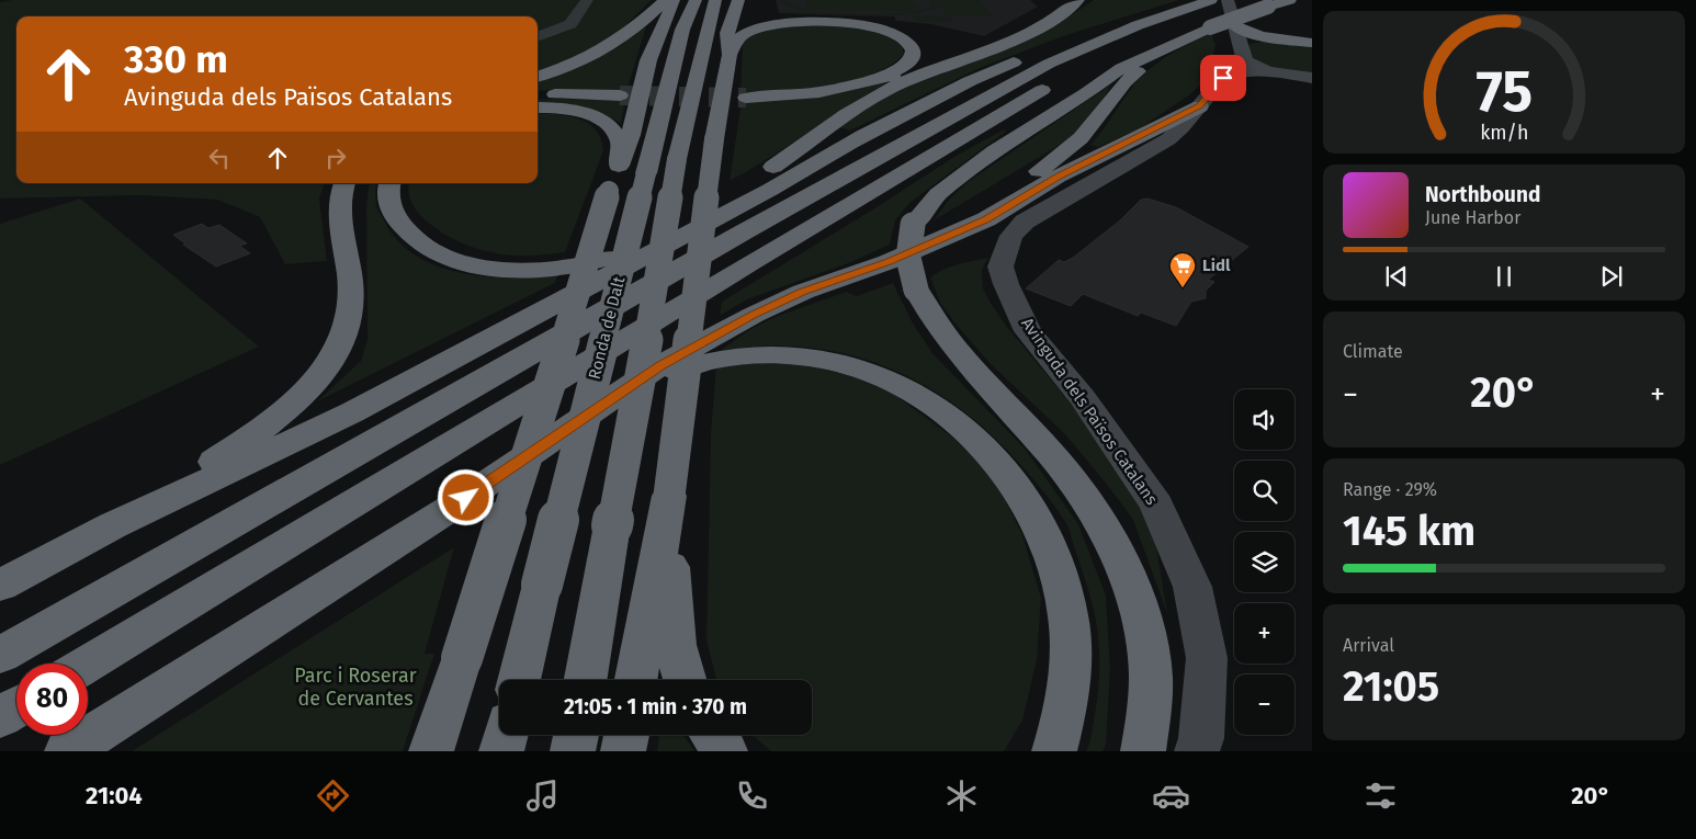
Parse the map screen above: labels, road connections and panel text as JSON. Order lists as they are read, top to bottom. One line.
{"streets":{"highway":["Ronda de Dalt"],"street":["Avinguda dels Països Catalans"]},"parks":["Parc i Roserar de Cervantes"],"places":{"supermarket":["Lidl"]},"page":{"turn":["330 m","Avinguda dels Països Catalans"],"song":["Northbound","June Harbor"],"tile":["Climate",["Range · 29%","145 km"],["Arrival","21:05"]],"heat":["−","20°","+"],"map_buttons":["+","−"],"limit":"80","trip":"21:05 · 1 min · 370 m","tabs":["21:04","20°"],"gauge":["75","km/h"]}}
